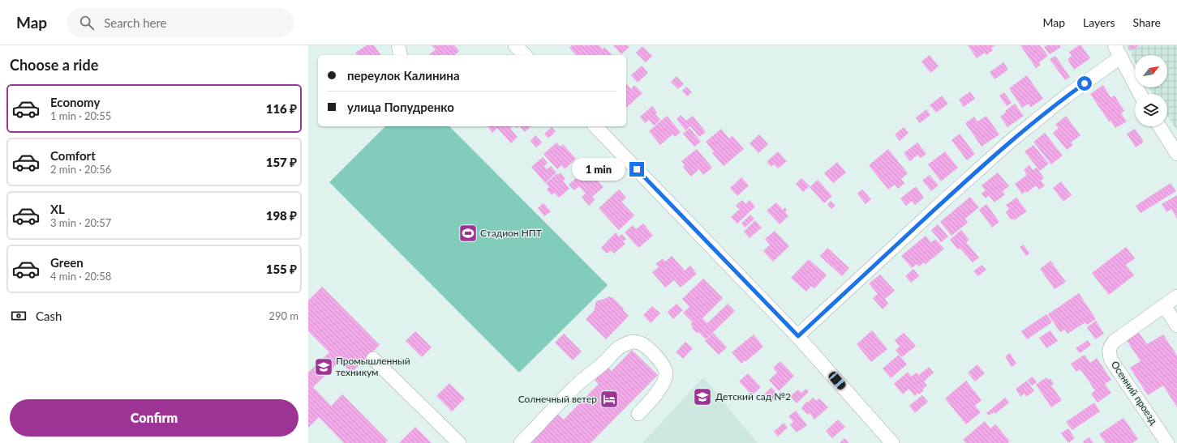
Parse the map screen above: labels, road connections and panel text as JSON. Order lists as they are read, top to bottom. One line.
{"streets":{"street":["Осенний проезд"]},"places":{"sports":["Стадион НПТ"],"school or university":["Промышленный техникум","Детский сад №2"],"hotel":["Солнечный ветер"]},"north":"top right","page":{"header":"Map","search":"Search here","nav":["Map","Layers","Share"],"heading":"Choose a ride","banner":["переулок Калинина","улица Попудренко"],"list":[{"name":"Economy","note":"1 min · 20:55","value":"116 ₽"},{"name":"Comfort","note":"2 min · 20:56","value":"157 ₽"},{"name":"XL","note":"3 min · 20:57","value":"198 ₽"},{"name":"Green","note":"4 min · 20:58","value":"155 ₽"}],"bubble":"1 min","pay":["Cash","290 m"],"buttons":"Confirm"}}
